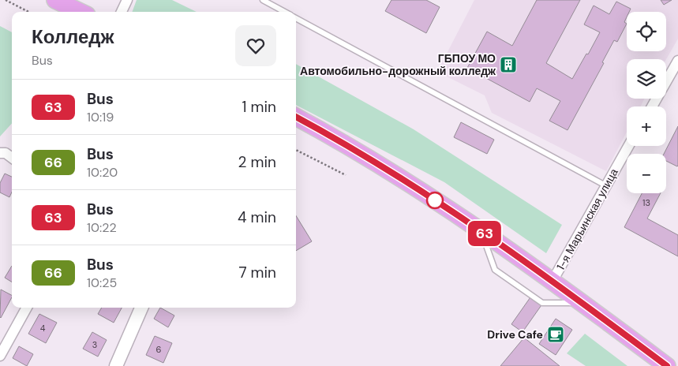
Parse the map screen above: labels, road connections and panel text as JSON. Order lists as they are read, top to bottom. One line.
{"streets":{"street":["1-я Марьинская улица"]},"places":{"building":["ГБПОУ МО Автомобильно-дорожный колледж"],"cafe":["Drive Cafe"]},"lines":["bus line 63"],"house_numbers":["13","4","3","6"],"page":{"on_map":"63","map_buttons":["+","−"],"heading":["Колледж","Bus"],"list":[{"mark":"63","name":"Bus","note":"10:19","value":"1 min"},{"mark":"66","name":"Bus","note":"10:20","value":"2 min"},{"mark":"63","name":"Bus","note":"10:22","value":"4 min"},{"mark":"66","name":"Bus","note":"10:25","value":"7 min"}]}}
